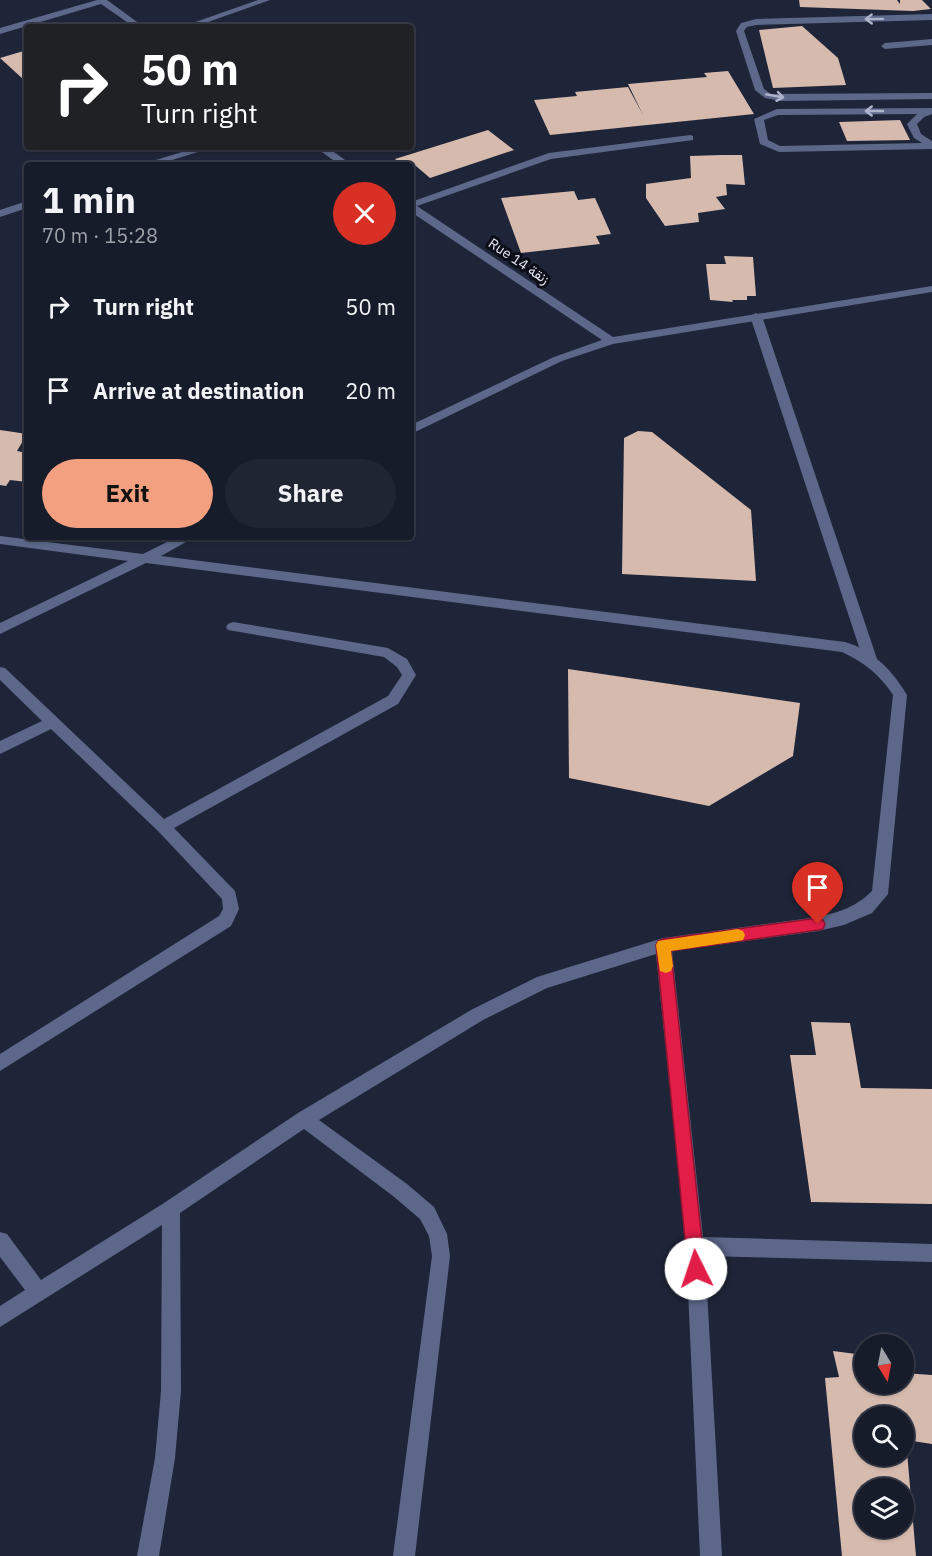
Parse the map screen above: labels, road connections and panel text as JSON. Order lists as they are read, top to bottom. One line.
{"streets":{"street":["Rue 14 زنقة"]},"north":"bottom","page":{"turn":["50 m","Turn right"],"heading":["1 min","70 m · 15:28"],"list":[{"name":"Turn right","value":"50 m"},{"name":"Arrive at destination","value":"20 m"}],"buttons":["Exit","Share"]}}
